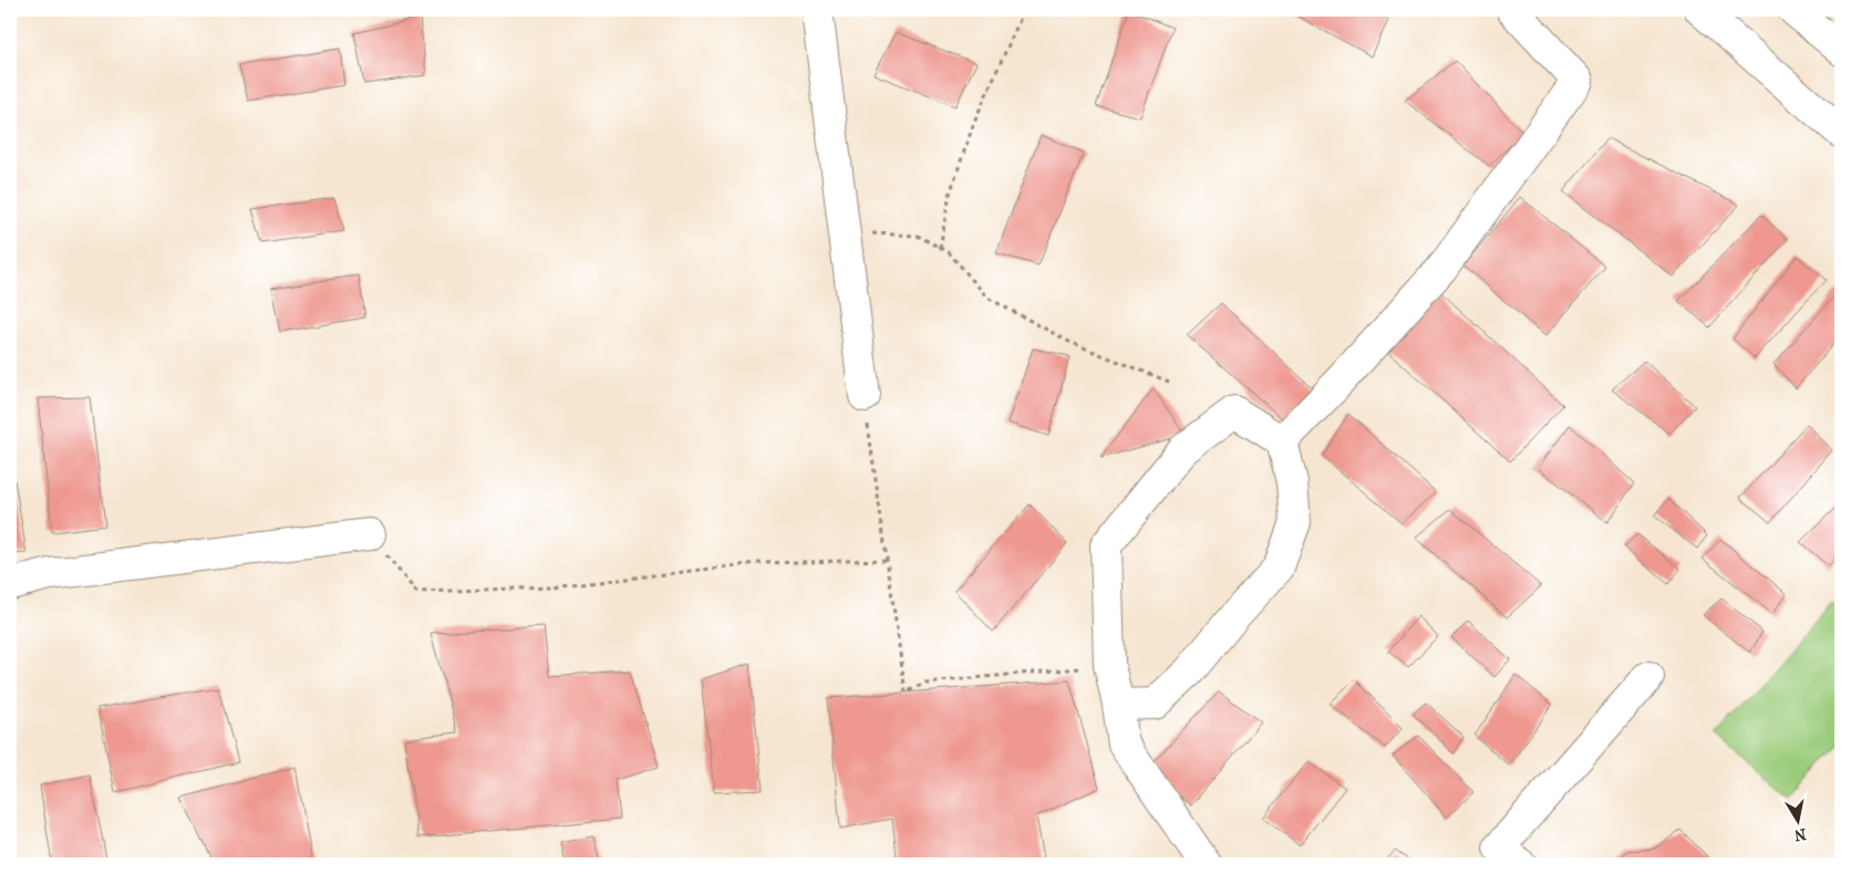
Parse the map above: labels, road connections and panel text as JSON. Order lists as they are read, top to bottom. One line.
{"north":"bottom"}
